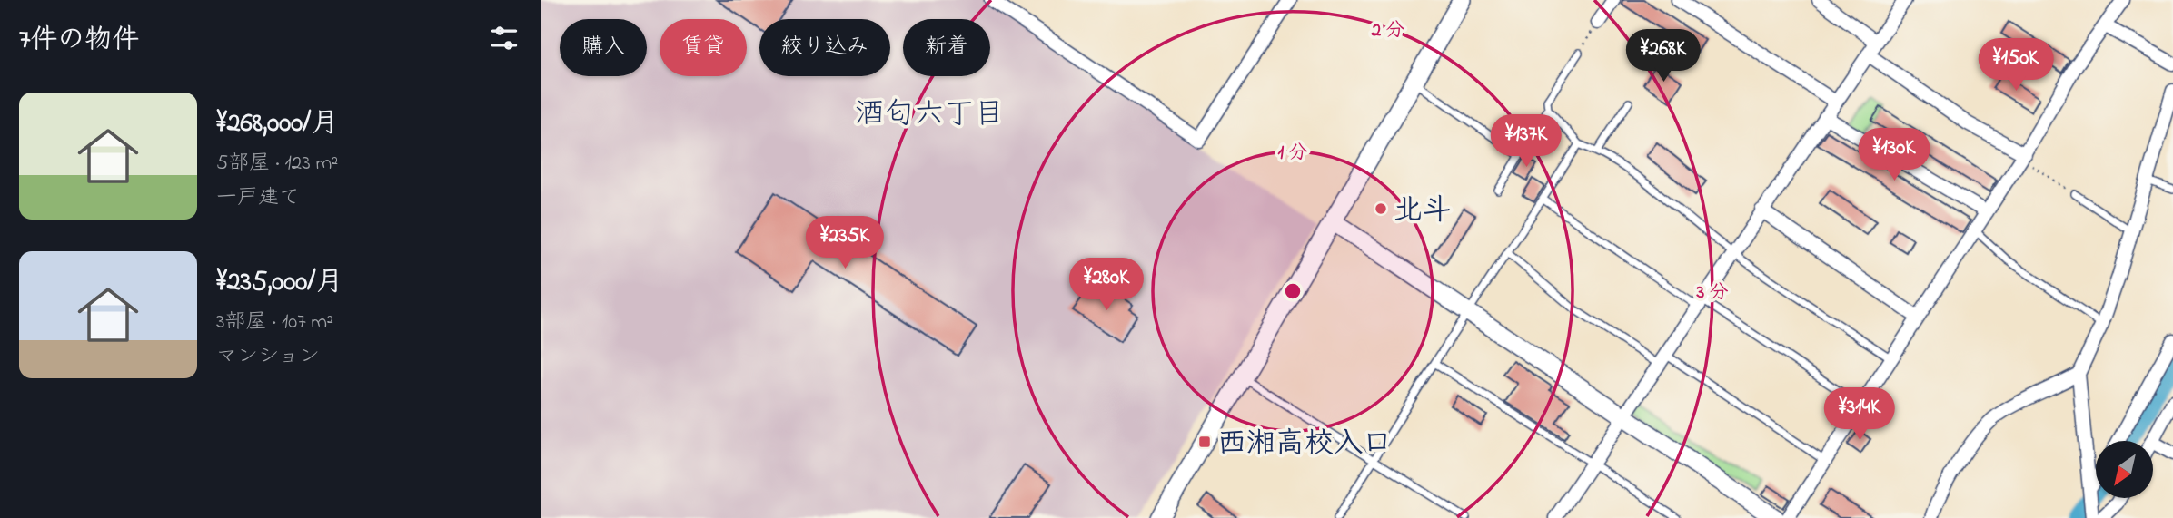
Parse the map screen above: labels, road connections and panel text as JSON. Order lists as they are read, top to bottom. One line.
{"districts":["酒匂六丁目"],"places":{"other":["北斗"],"transit":["西湘高校入口"]},"north":"bottom left","page":{"heading":"7件の物件","chip":["購入","賃貸","絞り込み","新着"],"price":["¥268K","¥150K","¥137K","¥130K","¥235K","¥280K","¥314K"],"list":[{"name":"¥268,000/月","note":"5部屋 · 123 m² · 一戸建て"},{"name":"¥235,000/月","note":"3部屋 · 107 m² · マンション"}]},"rings":["2 分","1 分","3 分"]}
